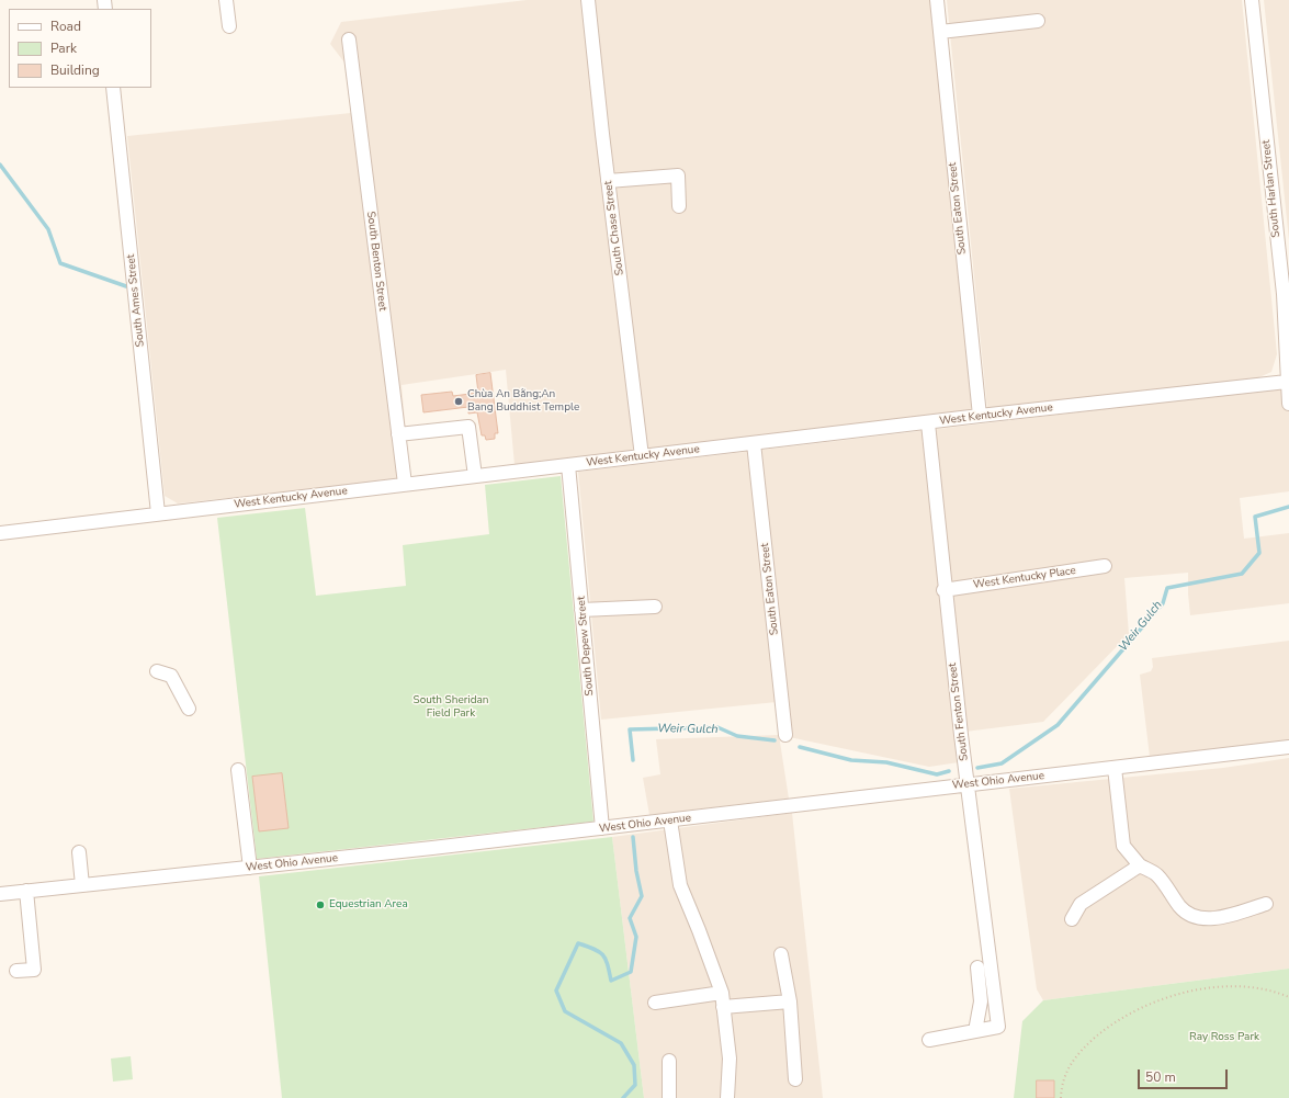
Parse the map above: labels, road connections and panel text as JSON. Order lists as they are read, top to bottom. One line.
{"streets":{"street":["South Harlan Street","South Eaton Street","South Chase Street","South Benton Street","South Ames Street","West Kentucky Avenue","West Kentucky Place","South Depew Street","South Fenton Street","West Ohio Avenue"]},"crossings":[["South Harlan Street","West Kentucky Avenue"],["South Eaton Street","West Kentucky Avenue"],["South Chase Street","West Kentucky Avenue"],["South Benton Street","West Kentucky Avenue"],["South Ames Street","West Kentucky Avenue"],["West Kentucky Avenue","South Depew Street"],["West Kentucky Avenue","South Fenton Street"],["West Kentucky Place","South Fenton Street"],["South Depew Street","West Ohio Avenue"],["South Fenton Street","West Ohio Avenue"]],"water":["Weir Gulch"],"parks":["South Sheridan Field Park","Ray Ross Park"],"places":["Chùa An Bằng;An Bang Buddhist Temple","Equestrian Area"],"legend":["Road","Park","Building"],"scale_bar":"50 m"}
